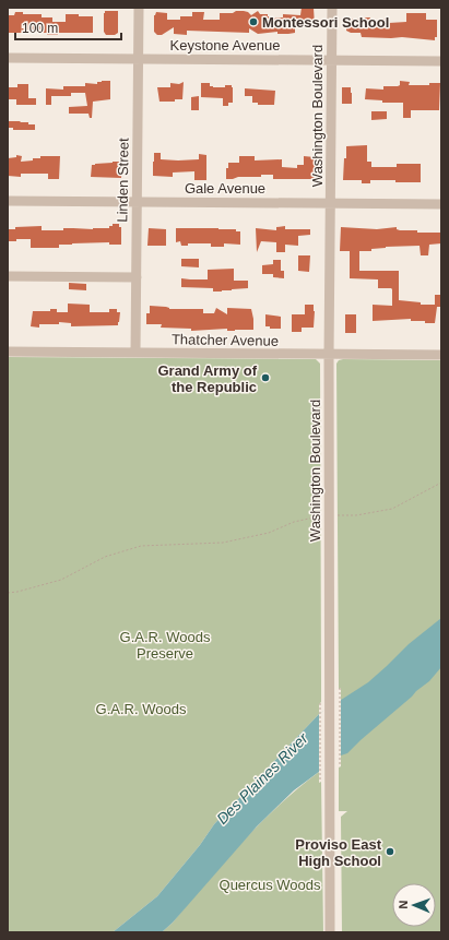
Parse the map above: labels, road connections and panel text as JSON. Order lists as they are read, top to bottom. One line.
{"streets":{"street":["Keystone Avenue","Washington Boulevard","Linden Street","Gale Avenue","Thatcher Avenue"]},"crossings":[["Keystone Avenue","Washington Boulevard"],["Keystone Avenue","Linden Street"],["Washington Boulevard","Gale Avenue"],["Washington Boulevard","Thatcher Avenue"],["Linden Street","Gale Avenue"],["Linden Street","Thatcher Avenue"]],"water":["Des Plaines River"],"parks":["G.A.R. Woods Preserve","G.A.R. Woods","Quercus Woods"],"places":["Montessori School","Grand Army of the Republic","Proviso East High School"],"scale_bar":"100 m","north":"left"}
